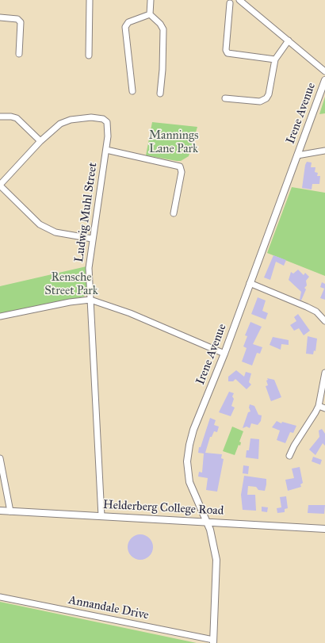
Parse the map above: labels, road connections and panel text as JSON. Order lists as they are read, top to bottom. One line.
{"streets":{"street":["Irene Avenue","Ludwig Muhl Street","Helderberg College Road","Annandale Drive"]},"crossings":[["Irene Avenue","Helderberg College Road"],["Irene Avenue","Annandale Drive"],["Ludwig Muhl Street","Helderberg College Road"]],"parks":["Mannings Lane Park","Rensche Street Park"]}
